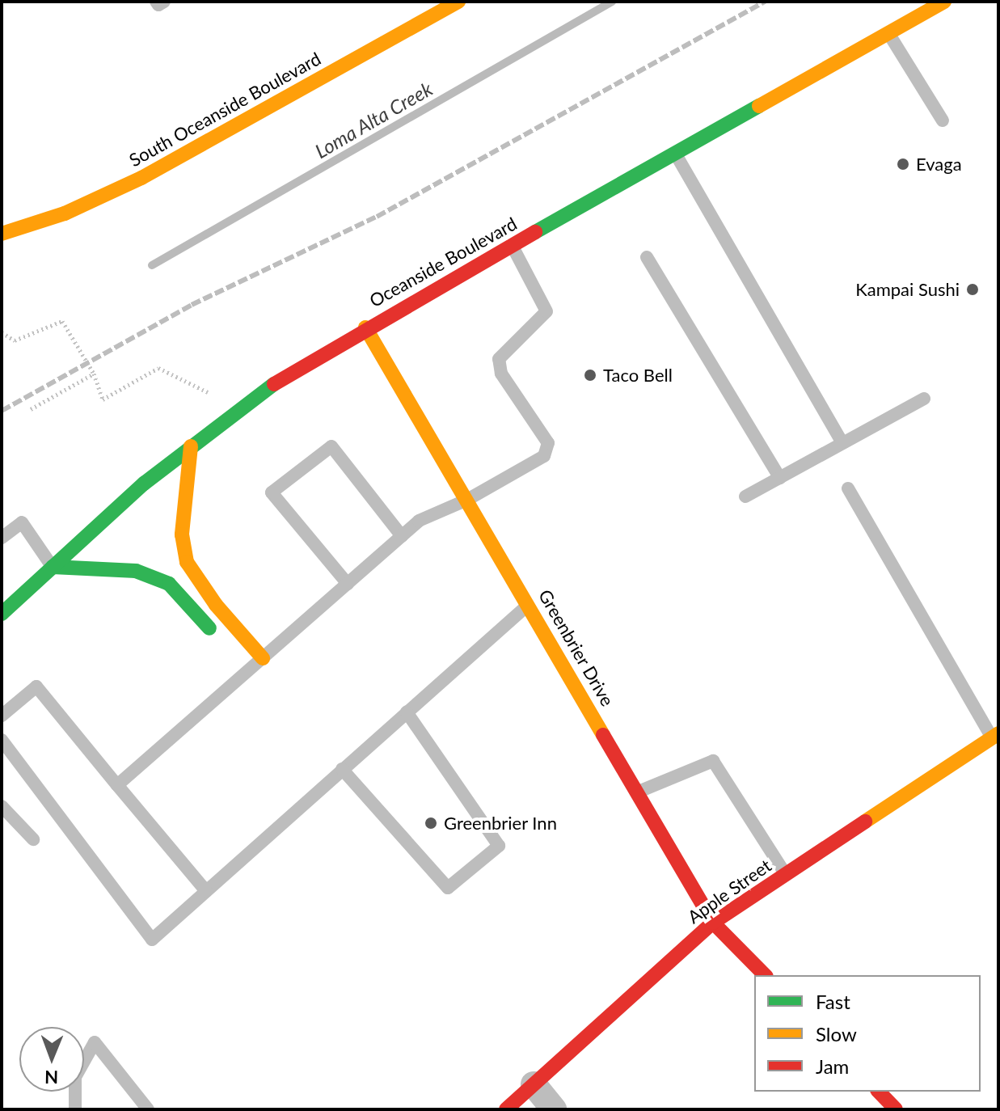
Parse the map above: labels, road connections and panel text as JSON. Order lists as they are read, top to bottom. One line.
{"streets":{"street":["South Oceanside Boulevard","Oceanside Boulevard","Greenbrier Drive","Apple Street"]},"crossings":[["Oceanside Boulevard","Greenbrier Drive"],["Greenbrier Drive","Apple Street"]],"water":["Loma Alta Creek"],"places":["Evaga","Kampai Sushi","Taco Bell","Greenbrier Inn"],"legend":["Fast","Slow","Jam"],"north":"bottom"}
